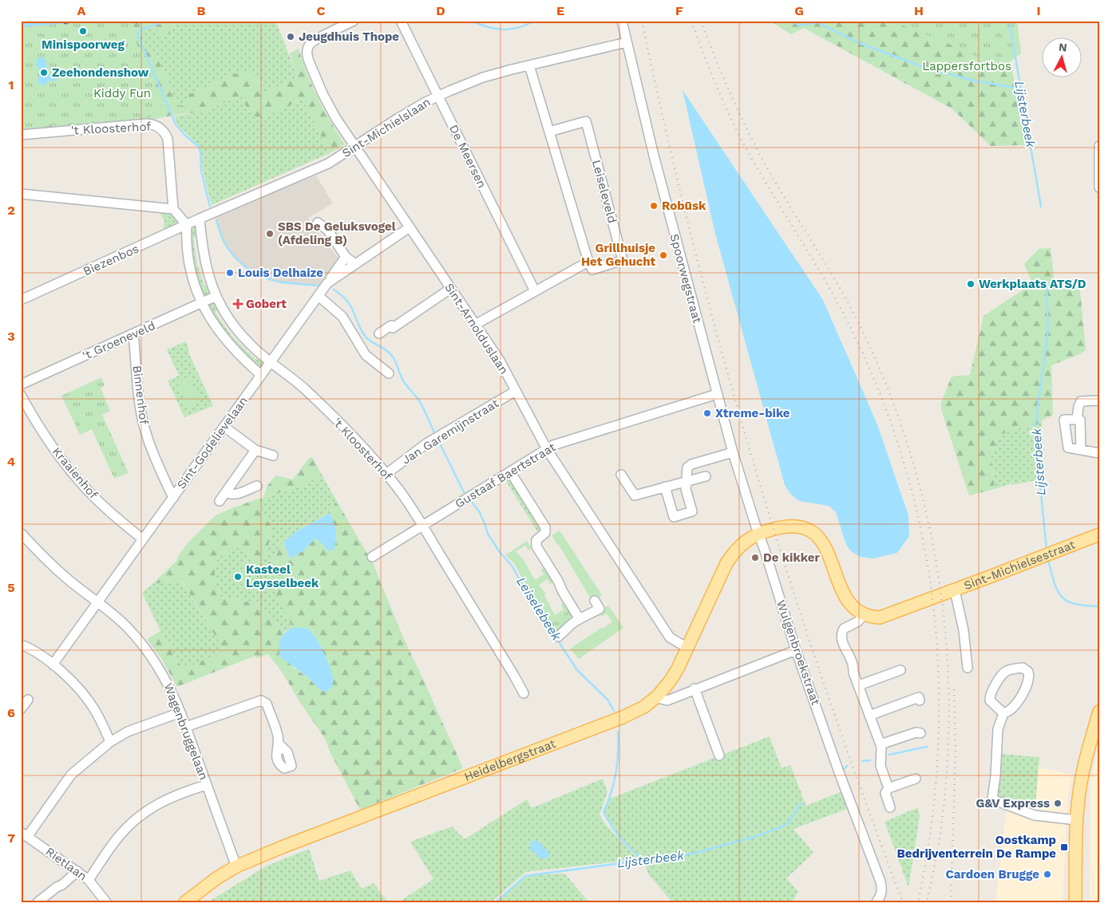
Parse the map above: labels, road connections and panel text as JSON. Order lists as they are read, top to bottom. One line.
{"streets":{"main road":["Sint-Michielsestraat","Heidelbergstraat"],"street":["Sint-Michielslaan","'t Kloosterhof","De Meersen","Leiseleveld","Biezenbos","Spoorwegstraat","Sint-Arnolduslaan","'t Groeneveld","Binnenhof","Jan Garemijnstraat","Sint-Godelievelaan","Kraaienhof","Gustaaf Baertstraat","Wulgenbroekstraat","Wagenbruggelaan","Rietlaan"]},"crossings":[["Sint-Michielslaan","'t Kloosterhof"],["Sint-Michielslaan","De Meersen"],["Sint-Michielslaan","Biezenbos"],["Sint-Michielslaan","Spoorwegstraat"],["Sint-Michielslaan","Sint-Arnolduslaan"],["'t Kloosterhof","Biezenbos"],["'t Kloosterhof","'t Groeneveld"],["'t Kloosterhof","Jan Garemijnstraat"],["'t Kloosterhof","Sint-Godelievelaan"],["'t Kloosterhof","Gustaaf Baertstraat"],["Spoorwegstraat","Gustaaf Baertstraat"],["Spoorwegstraat","Wulgenbroekstraat"],["Spoorwegstraat","Heidelbergstraat"],["Sint-Arnolduslaan","Jan Garemijnstraat"],["Sint-Arnolduslaan","Sint-Godelievelaan"],["Sint-Arnolduslaan","Gustaaf Baertstraat"],["Sint-Arnolduslaan","Heidelbergstraat"],["'t Groeneveld","Binnenhof"],["Binnenhof","Sint-Godelievelaan"],["Sint-Godelievelaan","Kraaienhof"],["Sint-Godelievelaan","Wagenbruggelaan"],["Wulgenbroekstraat","Heidelbergstraat"],["Wagenbruggelaan","Heidelbergstraat"]],"water":["Lijsterbeek","Leiselebeek"],"parks":["Lappersfortbos","Kiddy Fun"],"places":{"other":["Minispoorweg","Jeugdhuis Thope","Zeehondenshow","Robūsk","SBS De Geluksvogel (Afdeling B)","Grillhuisje Het Gehucht","Louis Delhaize","Werkplaats ATS/D","Xtreme-bike","De kikker","Kasteel Leysselbeek","G&V Express","Cardoen Brugge"],"health":["Gobert"],"transit":["Oostkamp Bedrijventerrein De Rampe"]},"north":"top","grid":{"columns":["A","B","C","D","E","F","G","H","I"],"rows":["1","2","3","4","5","6","7"]}}
